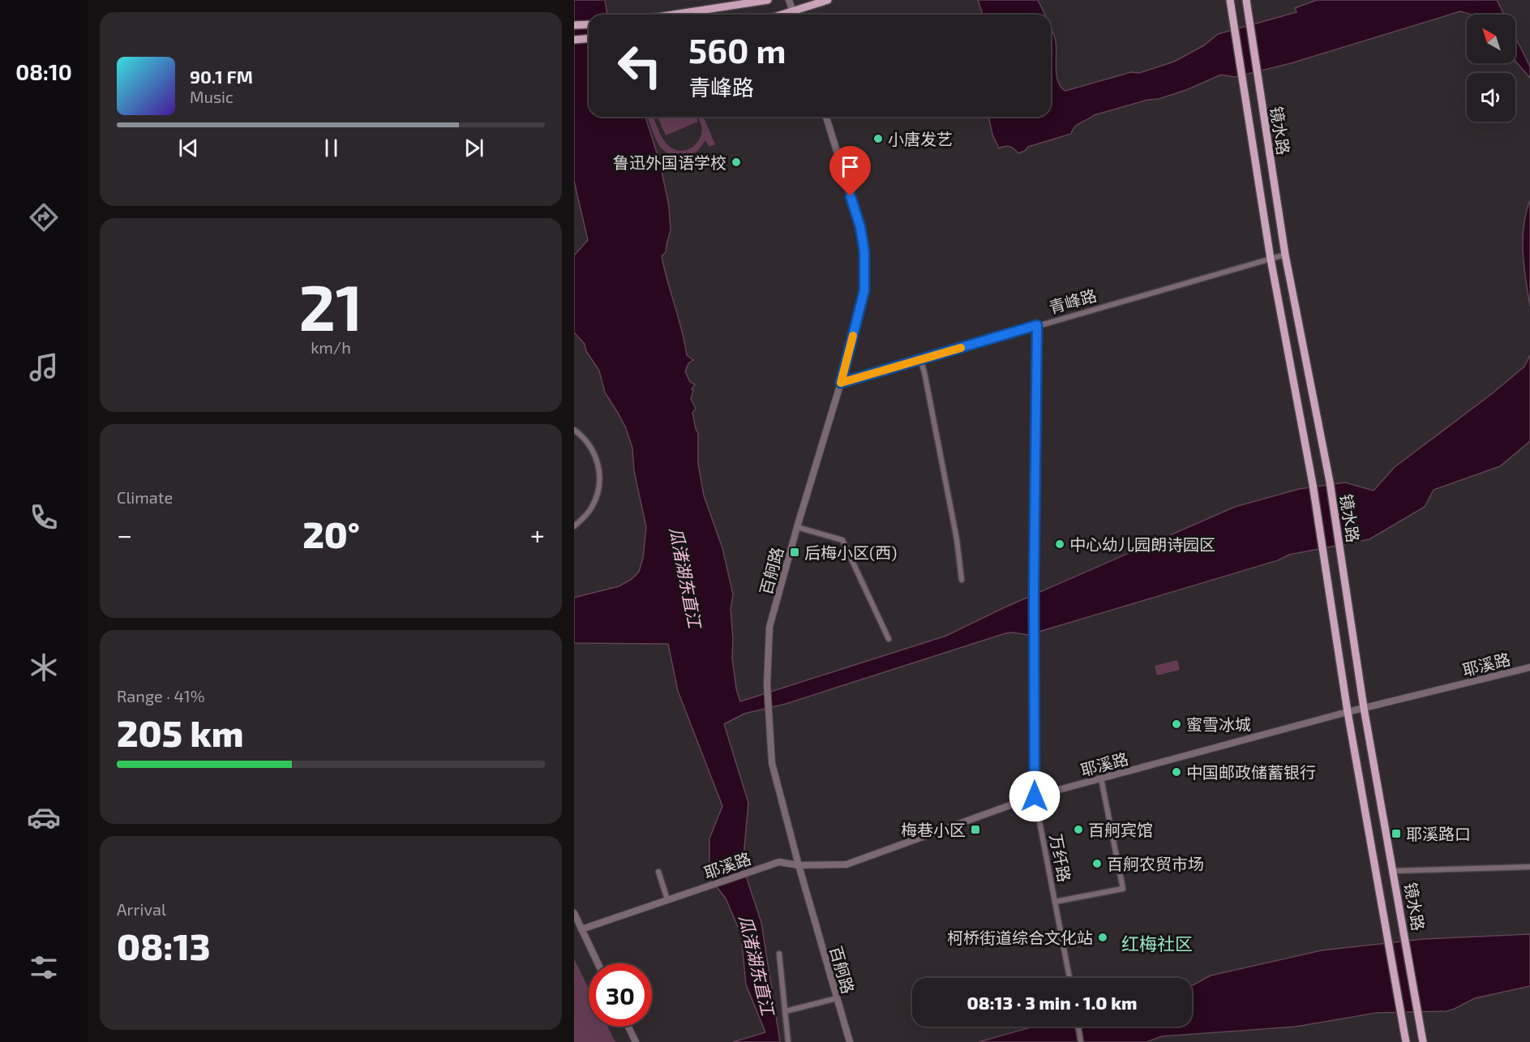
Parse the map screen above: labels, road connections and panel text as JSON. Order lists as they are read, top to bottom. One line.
{"streets":{"main road":["镜水路"],"street":["青峰路","百舸路","耶溪路","万纤路"]},"crossings":[["镜水路","青峰路"],["镜水路","耶溪路"],["青峰路","百舸路"],["青峰路","万纤路"],["百舸路","耶溪路"],["耶溪路","万纤路"]],"districts":["红梅社区"],"water":["瓜渚湖东直江"],"places":{"other":["小唐发艺","鲁迅外国语学校","中心幼儿园朗诗园区","蜜雪冰城","中国邮政储蓄银行","百舸宾馆","百舸农贸市场","柯桥街道综合文化站"],"transit":["后梅小区(西)","梅巷小区","耶溪路口"]},"north":"top left","page":{"tabs":"08:10","turn":["560 m","青峰路"],"song":["90.1 FM","Music"],"tile":[["21","km/h"],"Climate",["Range · 41%","205 km"],["Arrival","08:13"]],"heat":["−","20°","+"],"limit":"30","trip":"08:13 · 3 min · 1.0 km"}}
